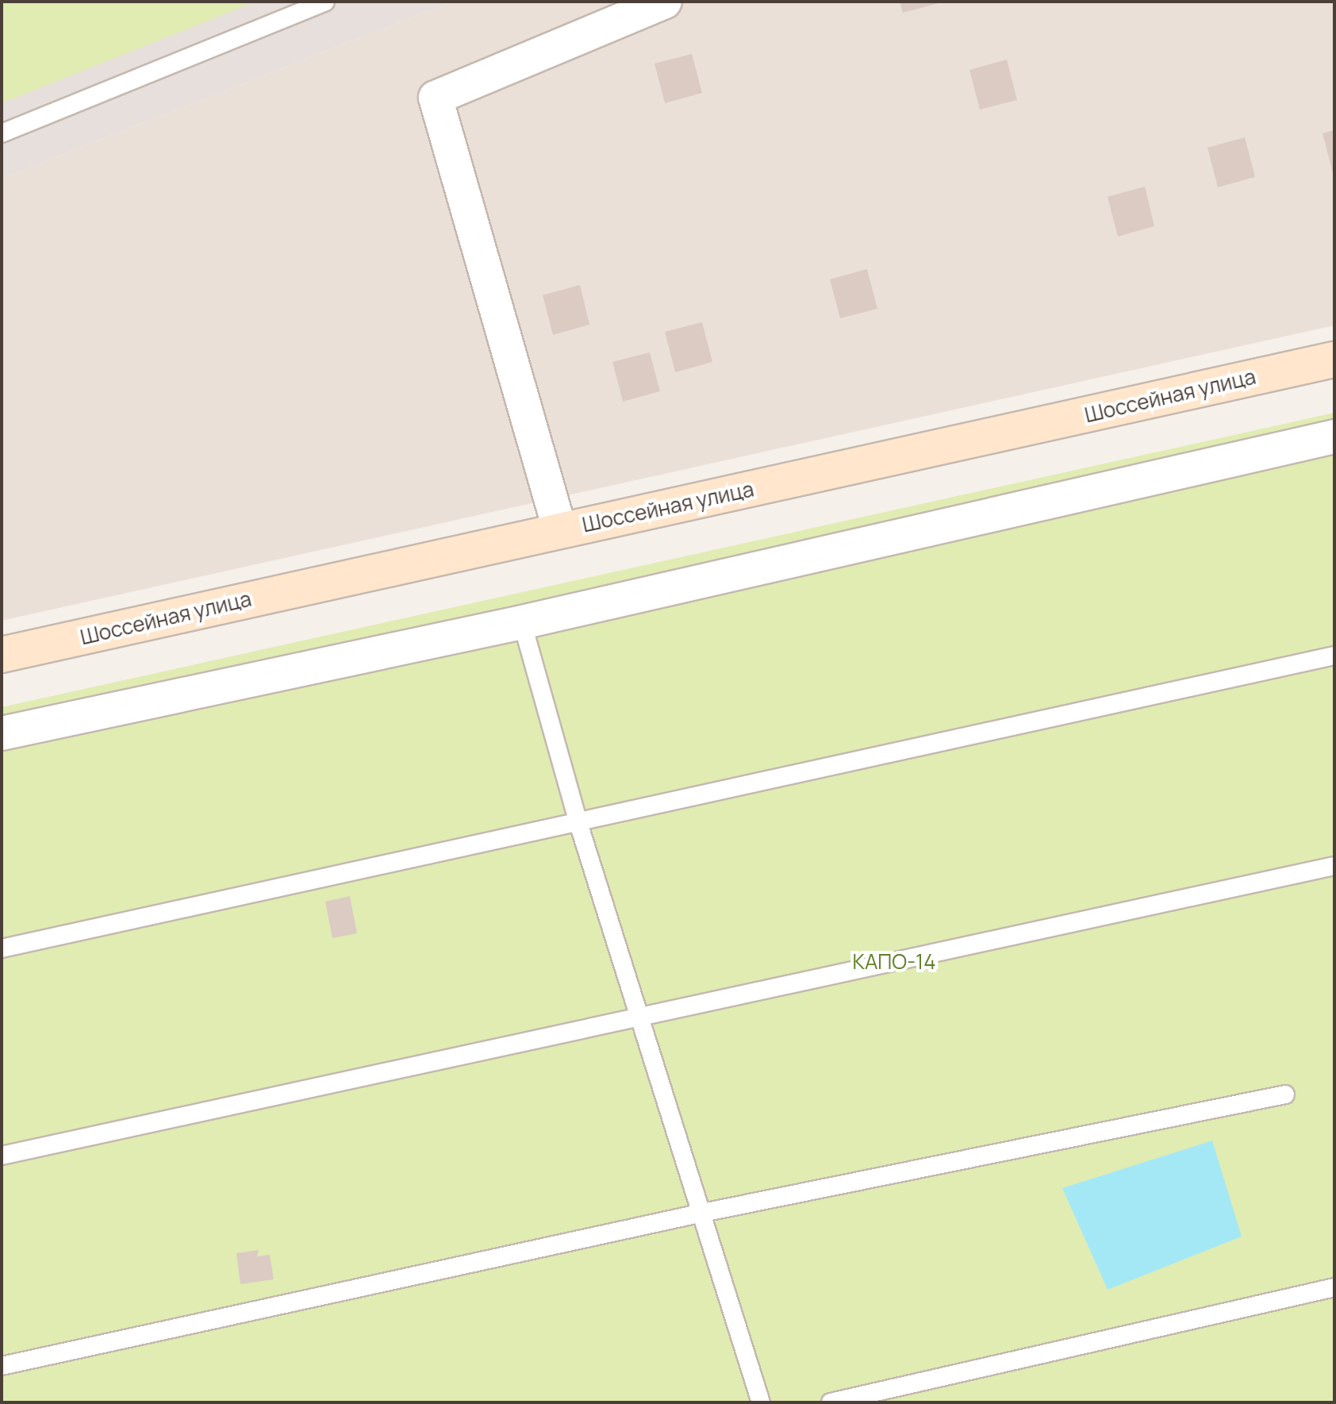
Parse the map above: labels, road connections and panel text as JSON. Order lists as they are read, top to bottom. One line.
{"streets":{"street":["Шоссейная улица"]},"parks":["КАПО-14"]}
